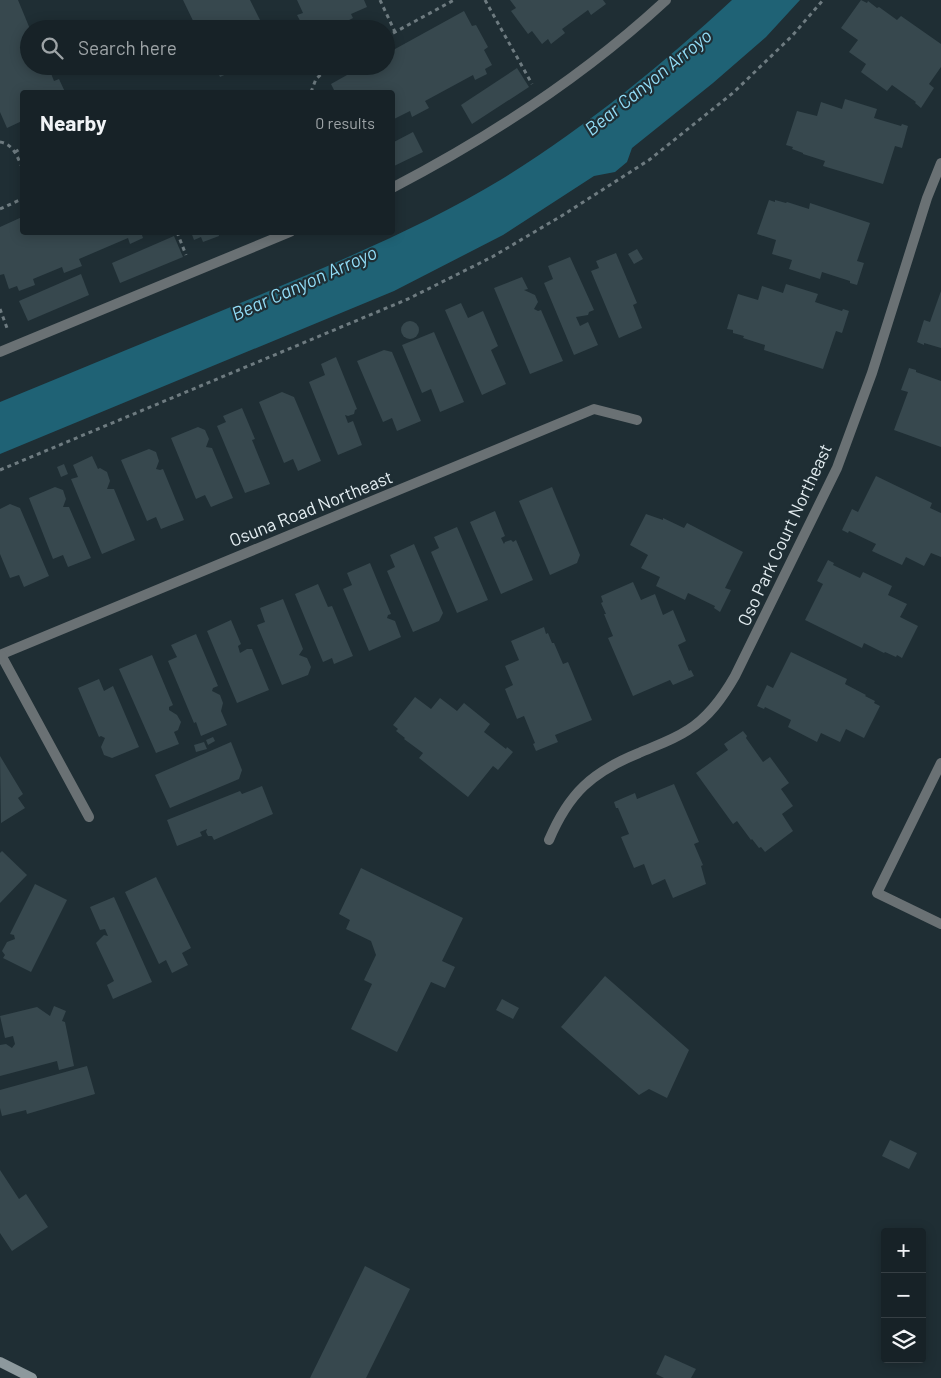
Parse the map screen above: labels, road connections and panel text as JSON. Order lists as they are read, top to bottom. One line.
{"streets":{"street":["Osuna Road Northeast","Oso Park Court Northeast"]},"water":["Bear Canyon Arroyo"],"page":{"search":"Search here","heading":["Nearby","0 results"],"map_buttons":["+","−"]}}
